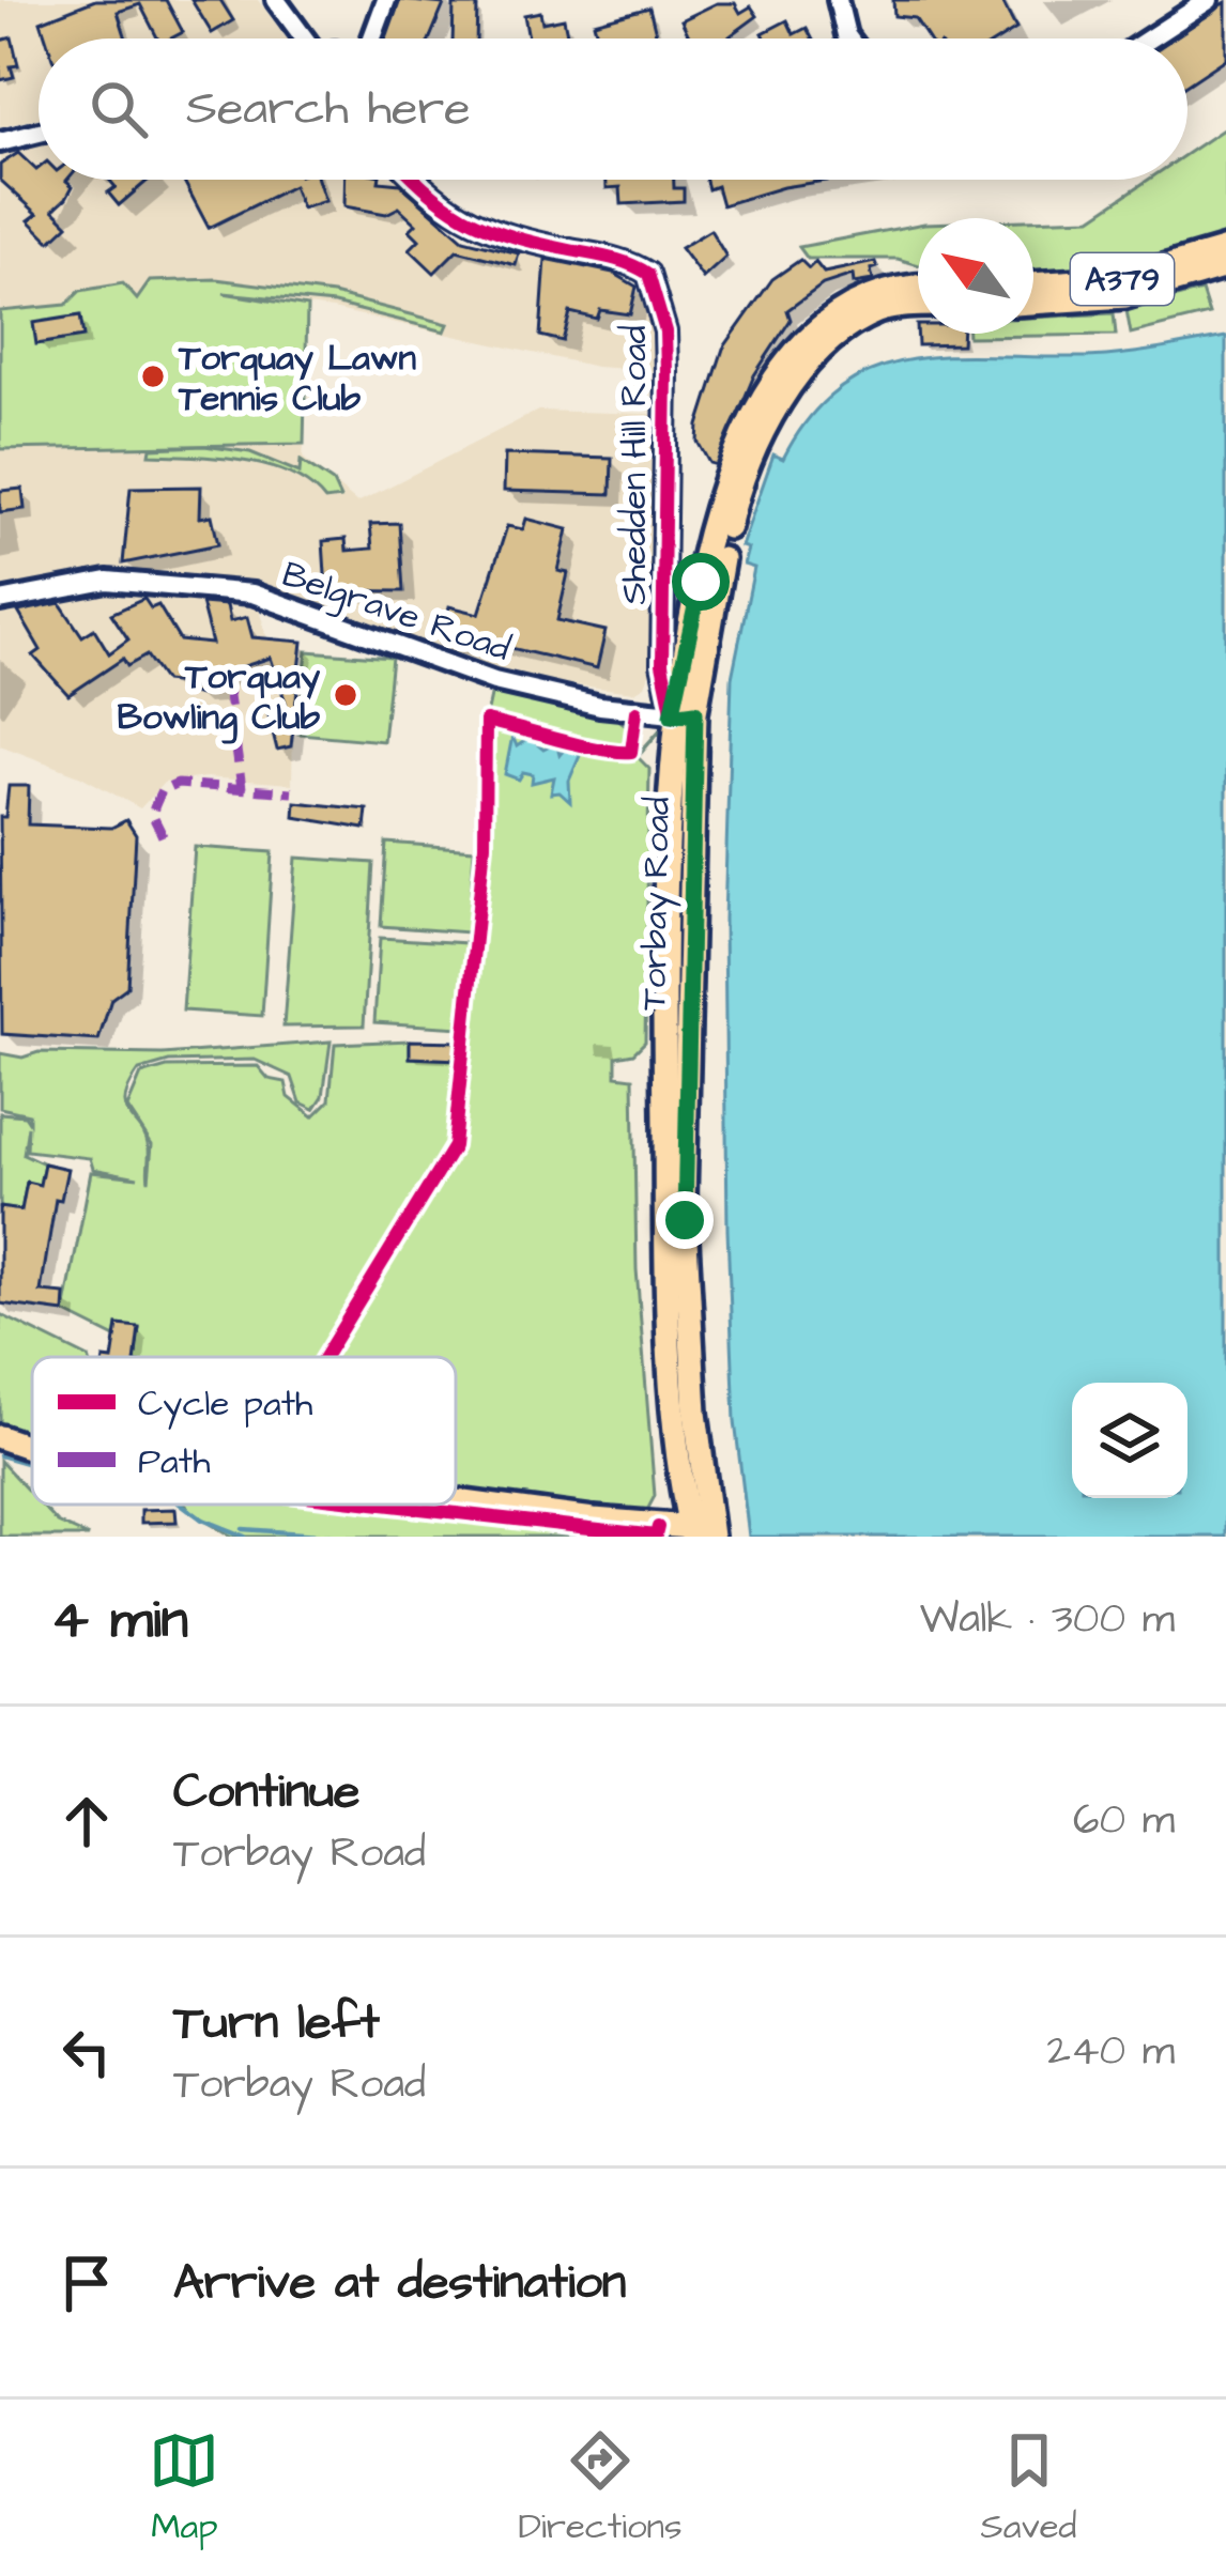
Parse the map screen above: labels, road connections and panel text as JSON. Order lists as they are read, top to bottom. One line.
{"streets":{"main road":["A379","Torbay Road"],"street":["Shedden Hill Road","Belgrave Road"]},"crossings":[["Shedden Hill Road","Belgrave Road"],["Shedden Hill Road","Torbay Road"],["Belgrave Road","Torbay Road"]],"places":["Torquay Lawn Tennis Club","Torquay Bowling Club"],"legend":["Cycle path","Path"],"north":"top left","page":{"search":"Search here","heading":["4 min","Walk · 300 m"],"list":[["Continue","Torbay Road","60 m"],["Turn left","Torbay Road","240 m"],"Arrive at destination"],"nav":["Map","Directions","Saved"]}}
